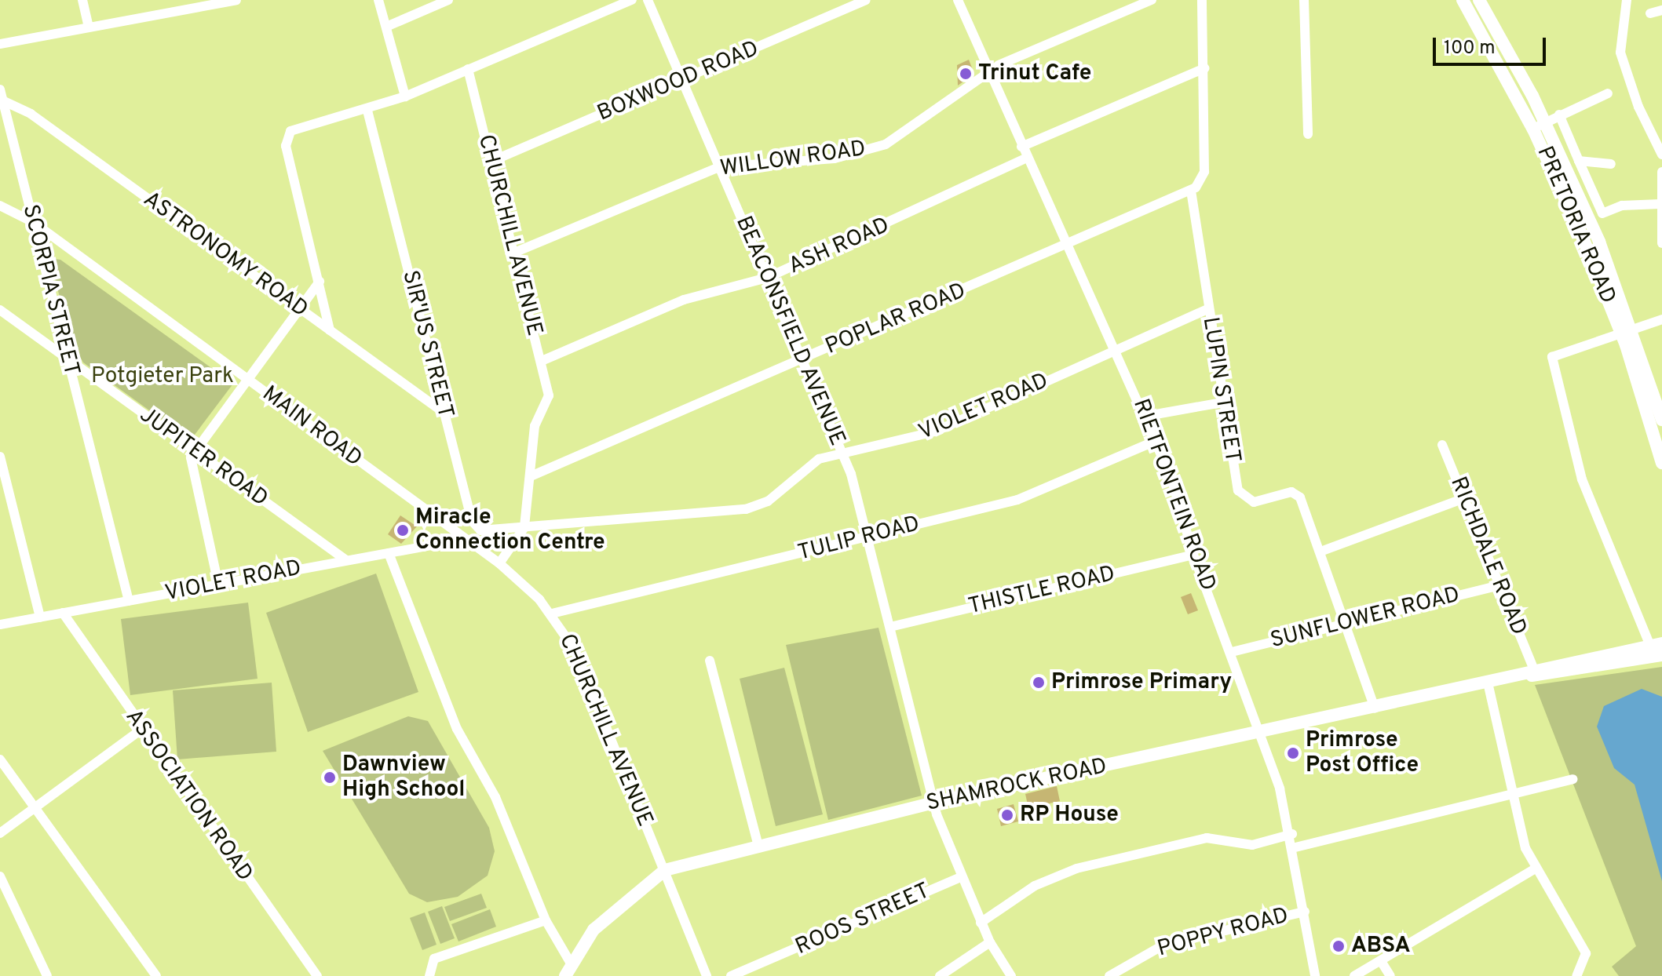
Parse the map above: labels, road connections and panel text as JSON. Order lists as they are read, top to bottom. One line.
{"streets":{"main road":["PRETORIA ROAD","SHAMROCK ROAD"],"street":["BOXWOOD ROAD","WILLOW ROAD","CHURCHILL AVENUE","ASH ROAD","ASTRONOMY ROAD","SCORPIA STREET","POPLAR ROAD","BEACONSFIELD AVENUE","SIR'US STREET","LUPIN STREET","VIOLET ROAD","MAIN ROAD","JUPITER ROAD","RIETFONTEIN ROAD","TULIP ROAD","RICHDALE ROAD","THISTLE ROAD","SUNFLOWER ROAD","ASSOCIATION ROAD","ROOS STREET","POPPY ROAD"]},"crossings":[["BOXWOOD ROAD","CHURCHILL AVENUE"],["BOXWOOD ROAD","BEACONSFIELD AVENUE"],["WILLOW ROAD","CHURCHILL AVENUE"],["WILLOW ROAD","BEACONSFIELD AVENUE"],["WILLOW ROAD","RIETFONTEIN ROAD"],["CHURCHILL AVENUE","ASH ROAD"],["CHURCHILL AVENUE","POPLAR ROAD"],["CHURCHILL AVENUE","SIR'US STREET"],["CHURCHILL AVENUE","VIOLET ROAD"],["CHURCHILL AVENUE","MAIN ROAD"],["CHURCHILL AVENUE","TULIP ROAD"],["CHURCHILL AVENUE","SHAMROCK ROAD"],["ASH ROAD","BEACONSFIELD AVENUE"],["ASH ROAD","RIETFONTEIN ROAD"],["ASTRONOMY ROAD","SCORPIA STREET"],["ASTRONOMY ROAD","SIR'US STREET"],["SCORPIA STREET","VIOLET ROAD"],["SCORPIA STREET","MAIN ROAD"],["SCORPIA STREET","JUPITER ROAD"],["POPLAR ROAD","BEACONSFIELD AVENUE"],["POPLAR ROAD","LUPIN STREET"],["POPLAR ROAD","RIETFONTEIN ROAD"],["BEACONSFIELD AVENUE","VIOLET ROAD"],["BEACONSFIELD AVENUE","TULIP ROAD"],["BEACONSFIELD AVENUE","THISTLE ROAD"],["BEACONSFIELD AVENUE","SHAMROCK ROAD"],["BEACONSFIELD AVENUE","ROOS STREET"],["SIR'US STREET","VIOLET ROAD"],["LUPIN STREET","VIOLET ROAD"],["LUPIN STREET","SUNFLOWER ROAD"],["LUPIN STREET","SHAMROCK ROAD"],["VIOLET ROAD","MAIN ROAD"],["VIOLET ROAD","JUPITER ROAD"],["VIOLET ROAD","RIETFONTEIN ROAD"],["VIOLET ROAD","ASSOCIATION ROAD"],["RIETFONTEIN ROAD","TULIP ROAD"],["RIETFONTEIN ROAD","THISTLE ROAD"],["RIETFONTEIN ROAD","SUNFLOWER ROAD"],["RIETFONTEIN ROAD","SHAMROCK ROAD"],["RIETFONTEIN ROAD","POPPY ROAD"],["RICHDALE ROAD","SUNFLOWER ROAD"],["RICHDALE ROAD","SHAMROCK ROAD"]],"parks":["Potgieter Park"],"places":["Trinut Cafe","Miracle Connection Centre","Primrose Primary","Primrose Post Office","Dawnview High School","RP House","ABSA"],"scale_bar":"100 m"}
